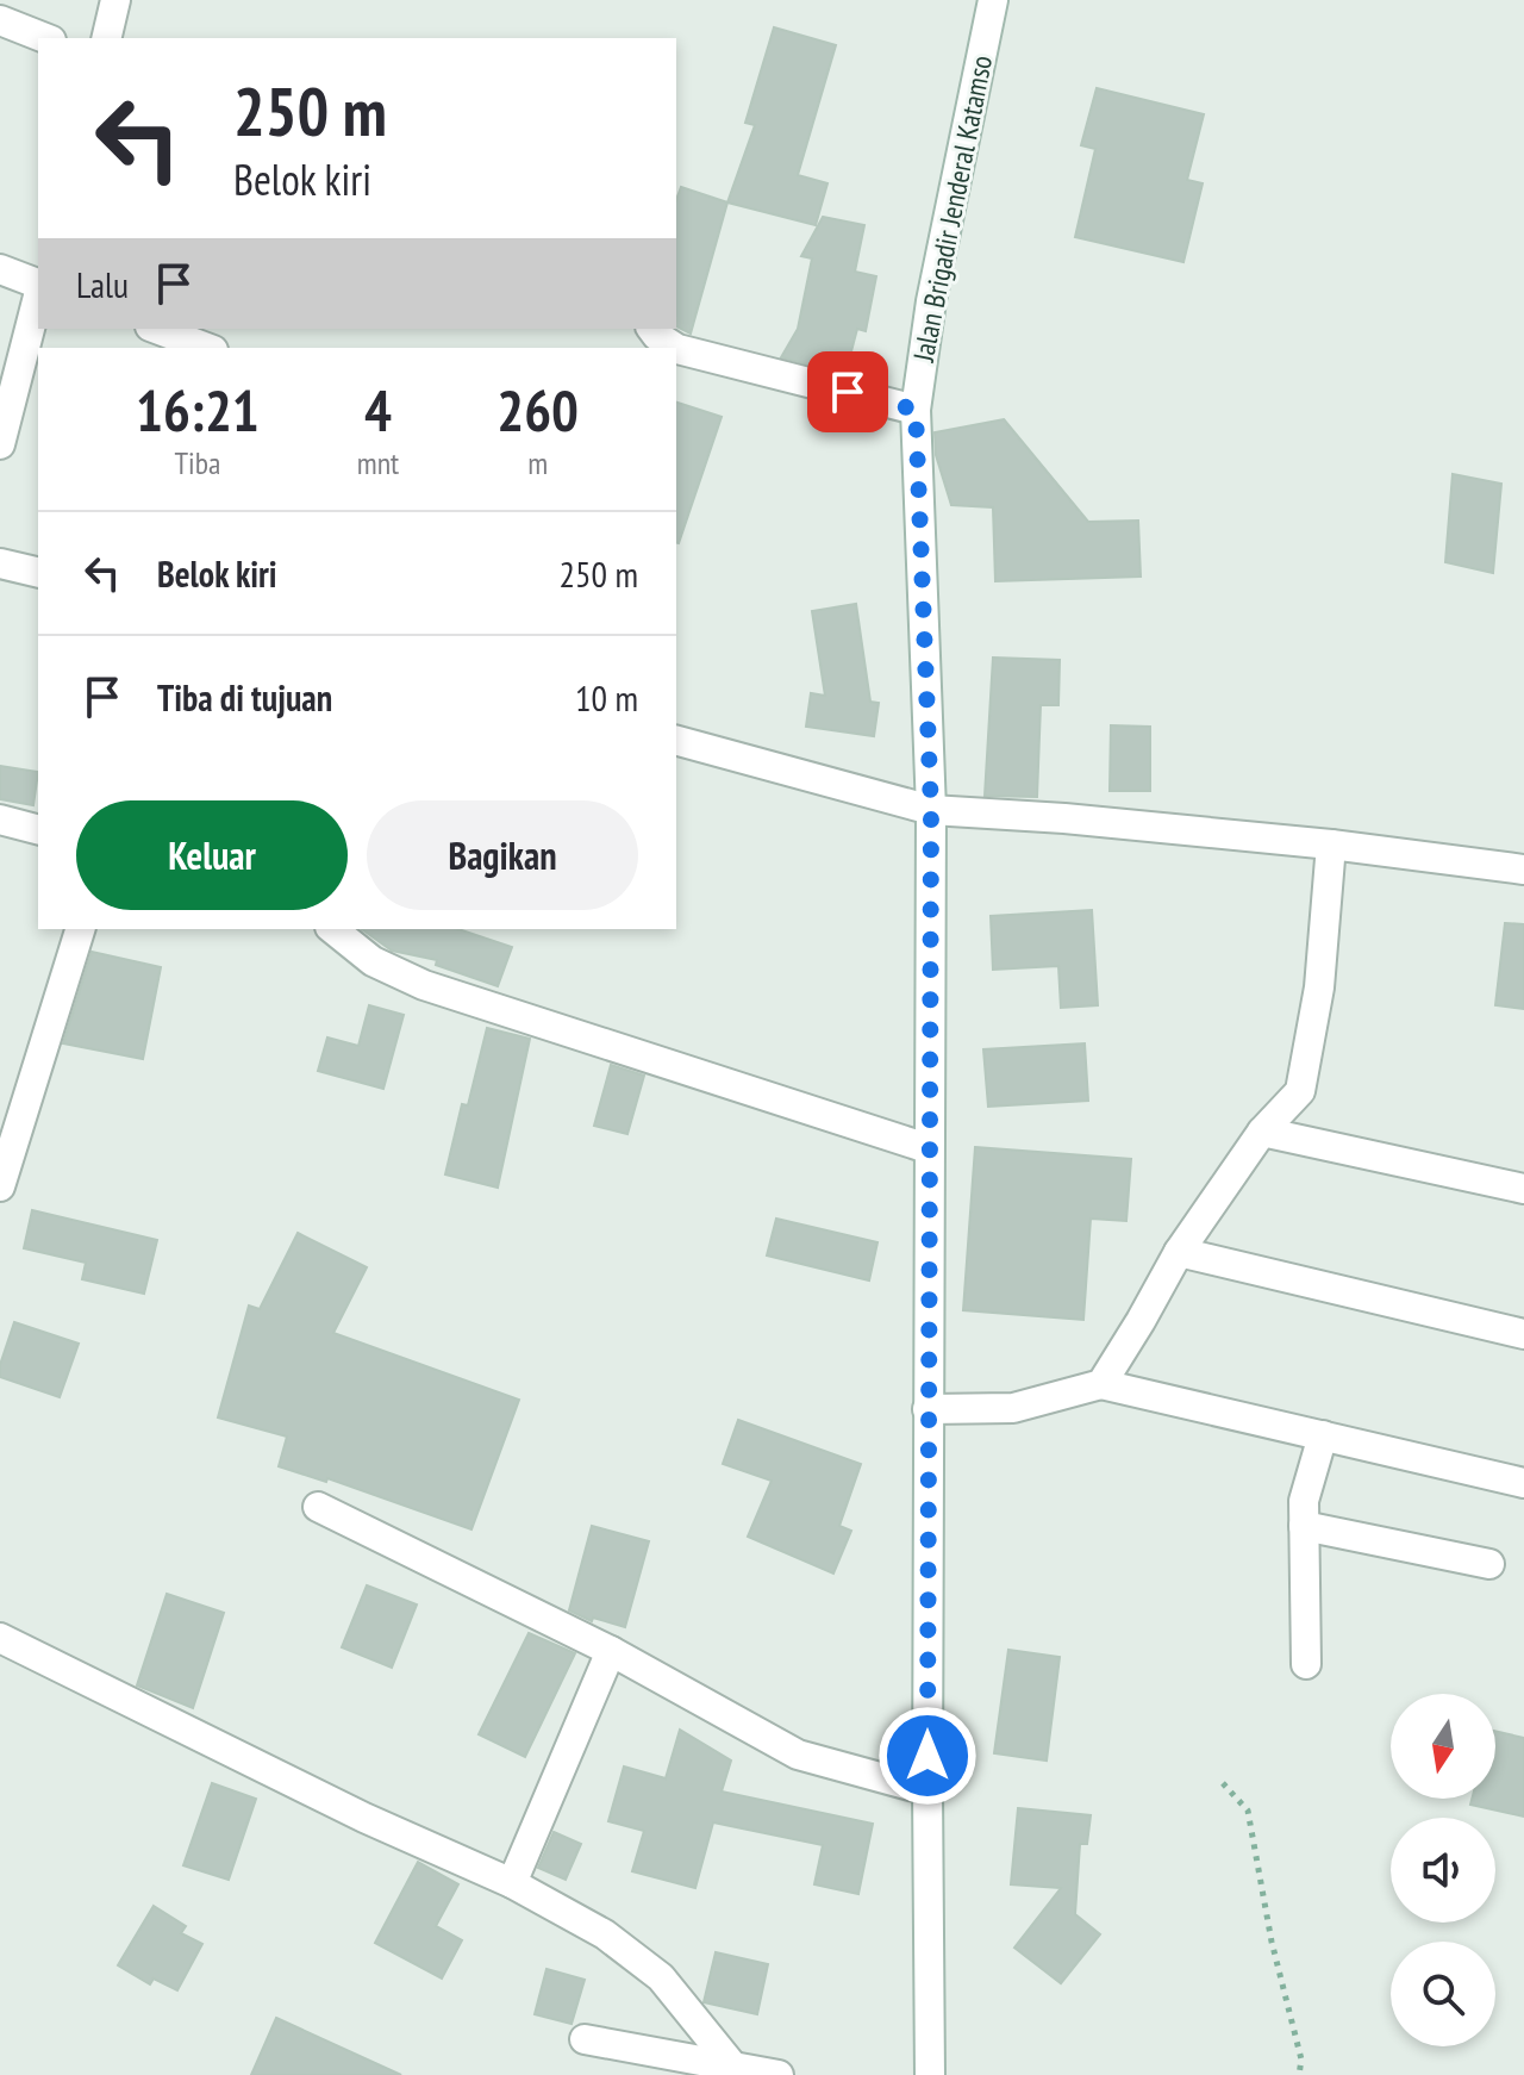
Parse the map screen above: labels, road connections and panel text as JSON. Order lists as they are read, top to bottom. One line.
{"streets":{"street":["Jalan Brigadir Jenderal Katamso"]},"north":"bottom","page":{"turn":["250 m","Belok kiri"],"then":"Lalu","eta":["16:21","Tiba","4","mnt","260","m"],"list":[{"name":"Belok kiri","value":"250 m"},{"name":"Tiba di tujuan","value":"10 m"}],"buttons":["Keluar","Bagikan"]}}
